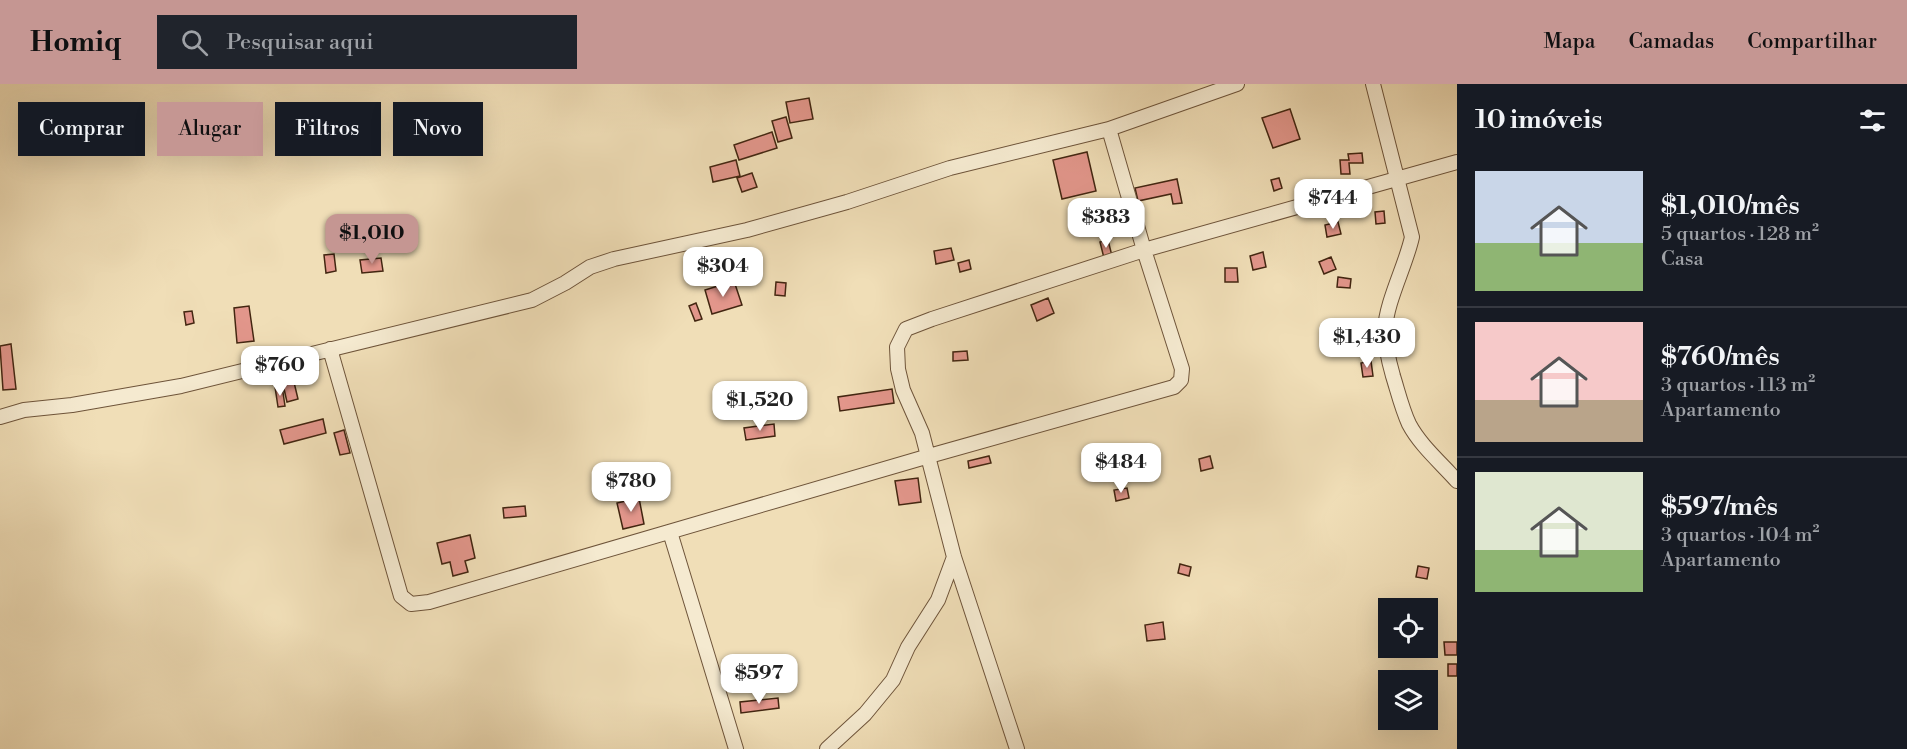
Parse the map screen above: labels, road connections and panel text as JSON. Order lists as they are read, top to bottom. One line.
{"page":{"header":"Homiq","search":"Pesquisar aqui","nav":["Mapa","Camadas","Compartilhar"],"heading":"10 imóveis","chip":["Comprar","Alugar","Filtros","Novo"],"list":[{"name":"$1,010/mês","note":"5 quartos · 128 m² · Casa"},{"name":"$760/mês","note":"3 quartos · 113 m² · Apartamento"},{"name":"$597/mês","note":"3 quartos · 104 m² · Apartamento"}],"price":["$744","$383","$1,010","$304","$1,430","$760","$1,520","$484","$780","$597"]}}
